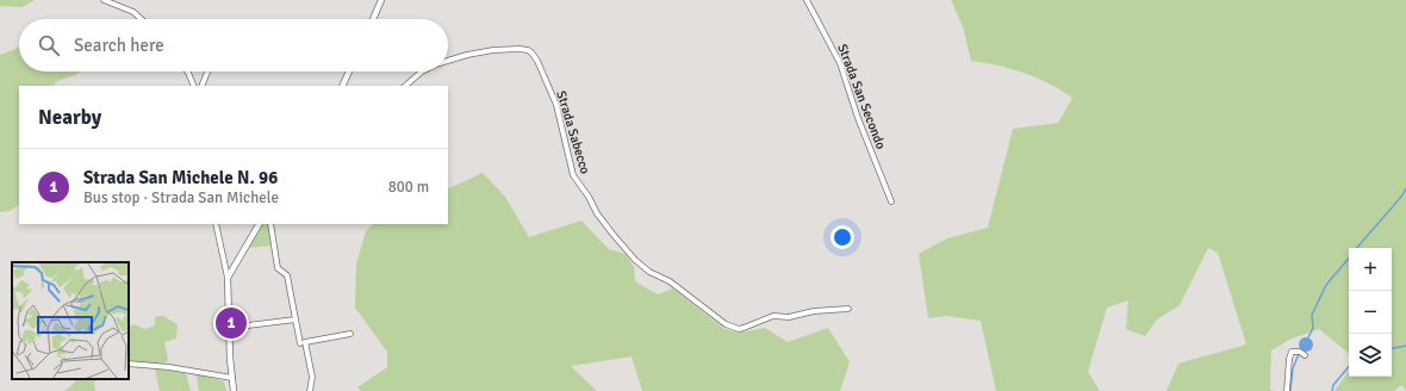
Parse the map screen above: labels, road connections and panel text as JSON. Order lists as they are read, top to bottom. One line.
{"streets":{"street":["Strada San Secondo","Strada Sabecco"]},"page":{"search":"Search here","heading":"Nearby","list":[{"mark":"1","name":"Strada San Michele N. 96","note":"Bus stop · Strada San Michele","value":"800 m"}],"map_buttons":["+","−"],"pins":"1"}}
